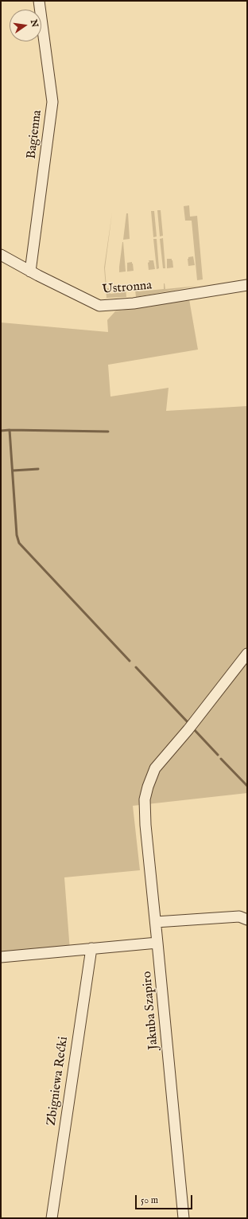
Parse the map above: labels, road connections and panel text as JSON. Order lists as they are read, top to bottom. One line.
{"streets":{"street":["Bagienna","Ustronna","Jakuba Szapiro","Zbigniewa Rećki"]},"crossings":[["Bagienna","Ustronna"]],"scale_bar":"50 m","north":"right"}
